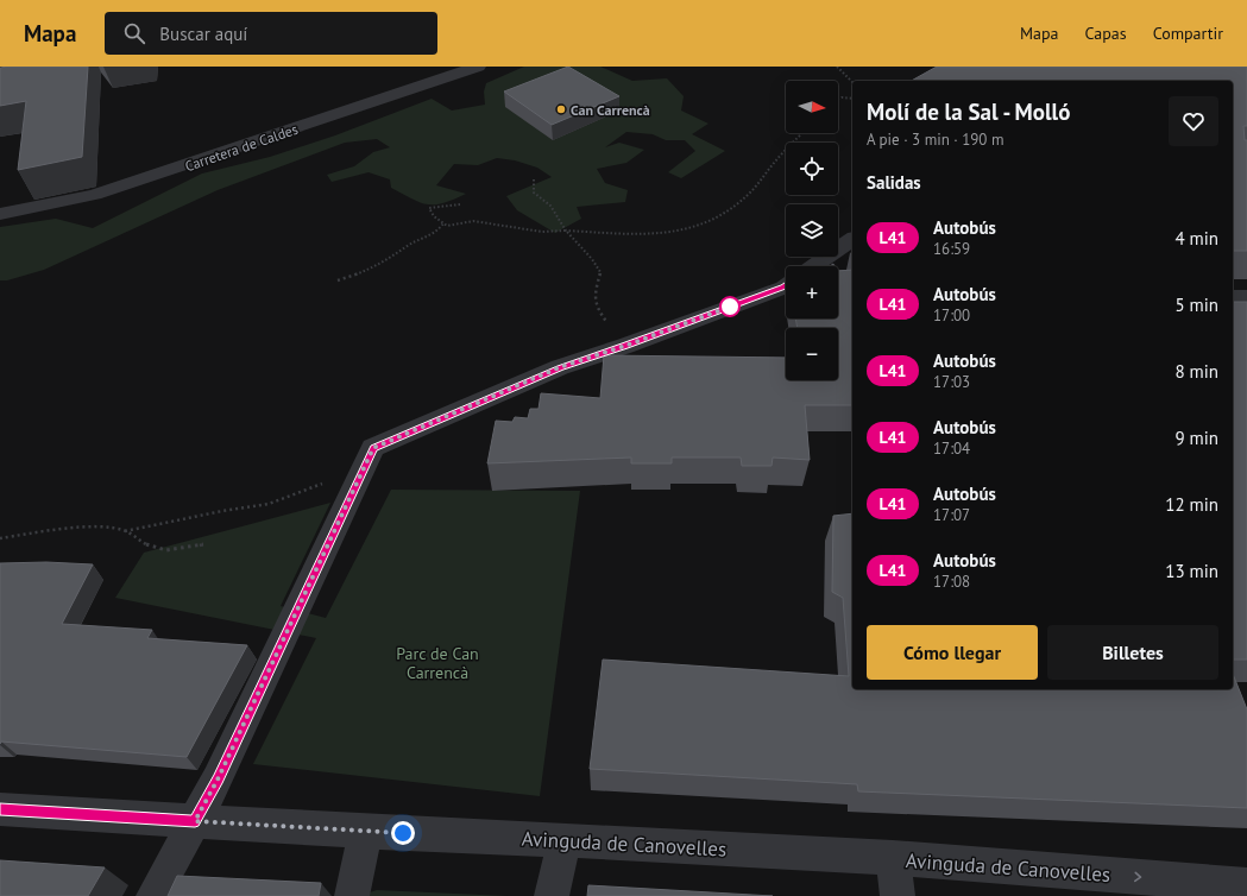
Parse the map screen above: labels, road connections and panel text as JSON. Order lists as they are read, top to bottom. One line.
{"streets":{"street":["Carretera de Caldes","Avinguda de Canovelles"]},"parks":["Parc de Can Carrencà"],"places":["Can Carrencà"],"lines":["bus line L41"],"north":"right","page":{"header":"Mapa","search":"Buscar aquí","nav":["Mapa","Capas","Compartir"],"map_buttons":["+","−"],"heading":[["Molí de la Sal - Molló","A pie · 3 min · 190 m"],"Salidas"],"list":[{"mark":"L41","name":"Autobús","note":"16:59","value":"4 min"},{"mark":"L41","name":"Autobús","note":"17:00","value":"5 min"},{"mark":"L41","name":"Autobús","note":"17:03","value":"8 min"},{"mark":"L41","name":"Autobús","note":"17:04","value":"9 min"},{"mark":"L41","name":"Autobús","note":"17:07","value":"12 min"},{"mark":"L41","name":"Autobús","note":"17:08","value":"13 min"}],"buttons":["Cómo llegar","Billetes"]}}
